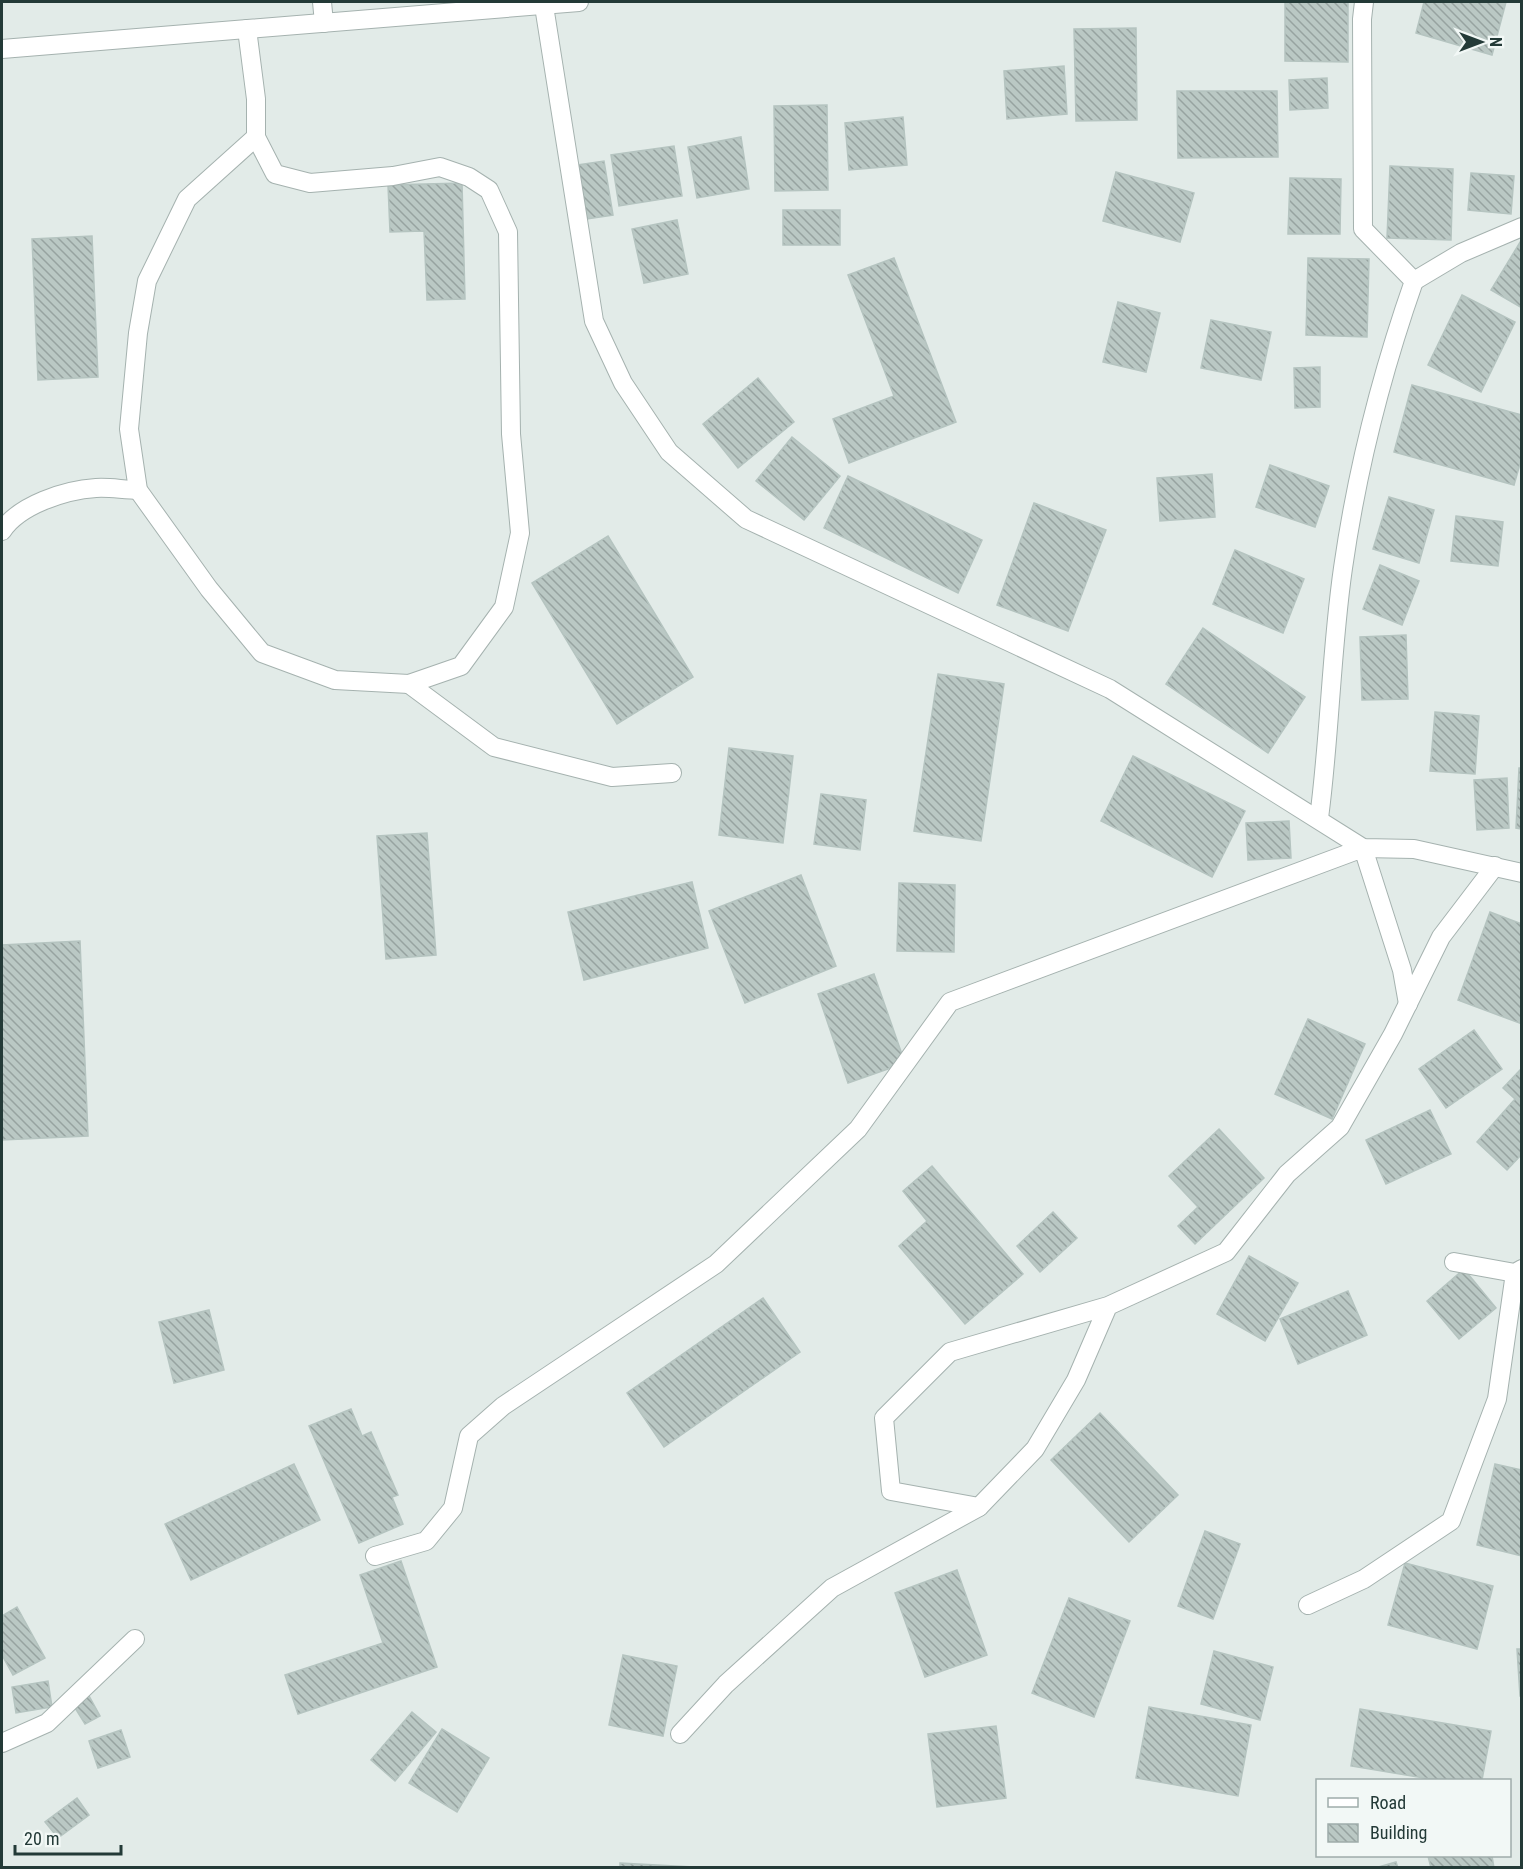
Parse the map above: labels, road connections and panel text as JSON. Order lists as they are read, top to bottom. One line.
{"legend":["Road","Building"],"scale_bar":"20 m","north":"right"}
